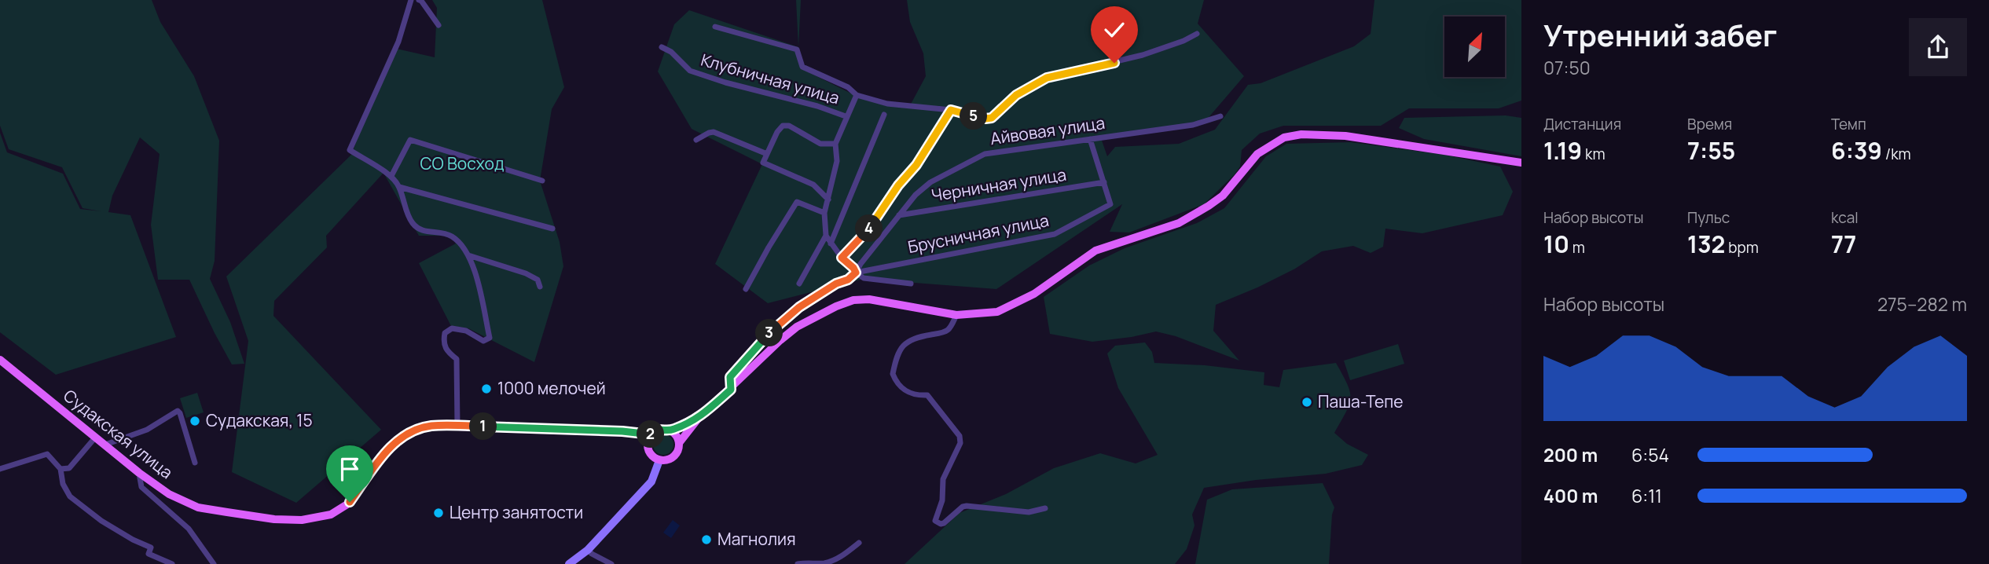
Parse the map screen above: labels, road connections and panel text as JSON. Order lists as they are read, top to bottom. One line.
{"streets":{"main road":["Судакская улица"],"street":["Клубничная улица","Айвовая улица","Черничная улица","Брусничная улица"]},"crossings":[["Айвовая улица","Черничная улица"],["Айвовая улица","Брусничная улица"],["Черничная улица","Брусничная улица"]],"parks":["СО Восход"],"places":["1000 мелочей","Паша-Тепе","Судакская, 15","Центр занятости","Магнолия"],"north":"top right","page":{"heading":["Утренний забег","07:50"],"stats":[["Дистанция","1.19 km"],["Время","7:55"],["Темп","6:39 /km"],["Набор высоты","10 m"],["Пульс","132 bpm"],["kcal","77"]],"pins":["5","4","3","1","2"],"chart":["Набор высоты","275–282 m"],"list":[{"name":"200 m","note":"6:54"},{"name":"400 m","note":"6:11"}]}}
